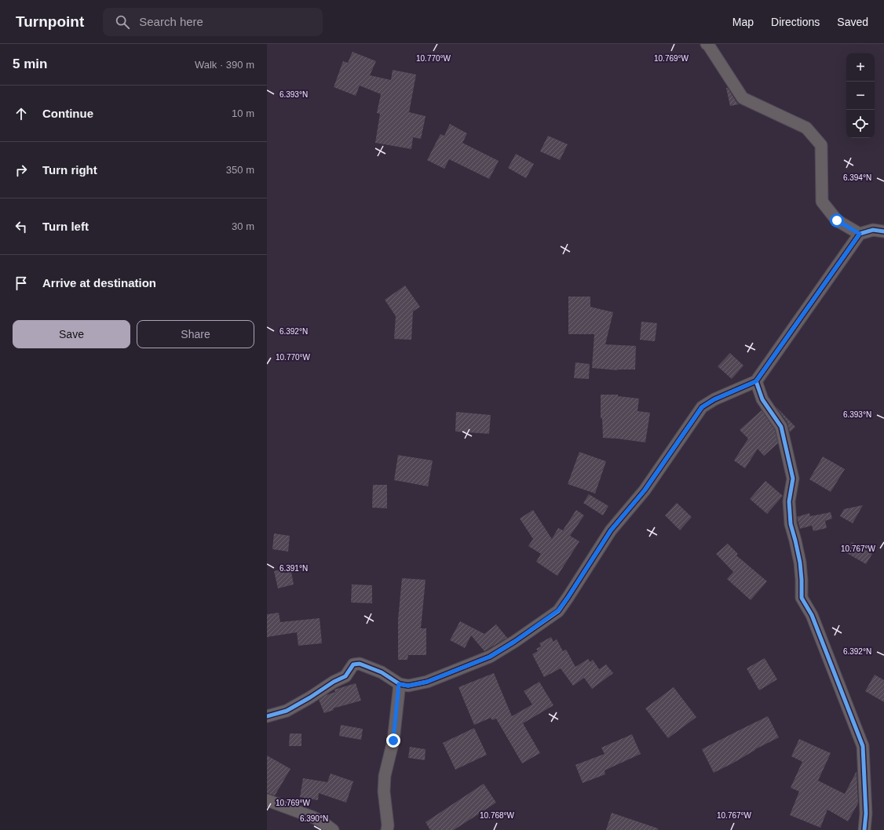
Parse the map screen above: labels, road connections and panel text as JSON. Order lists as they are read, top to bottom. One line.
{"page":{"header":"Turnpoint","search":"Search here","nav":["Map","Directions","Saved"],"heading":["5 min","Walk · 390 m"],"map_buttons":["+","−"],"list":[["Continue","10 m"],["Turn right","350 m"],["Turn left","30 m"],"Arrive at destination"],"buttons":["Save","Share"]},"coordinates":["10.770°W","10.769°W","6.393°N","6.394°N","6.392°N","10.767°W","6.391°N","10.768°W","6.390°N"]}
